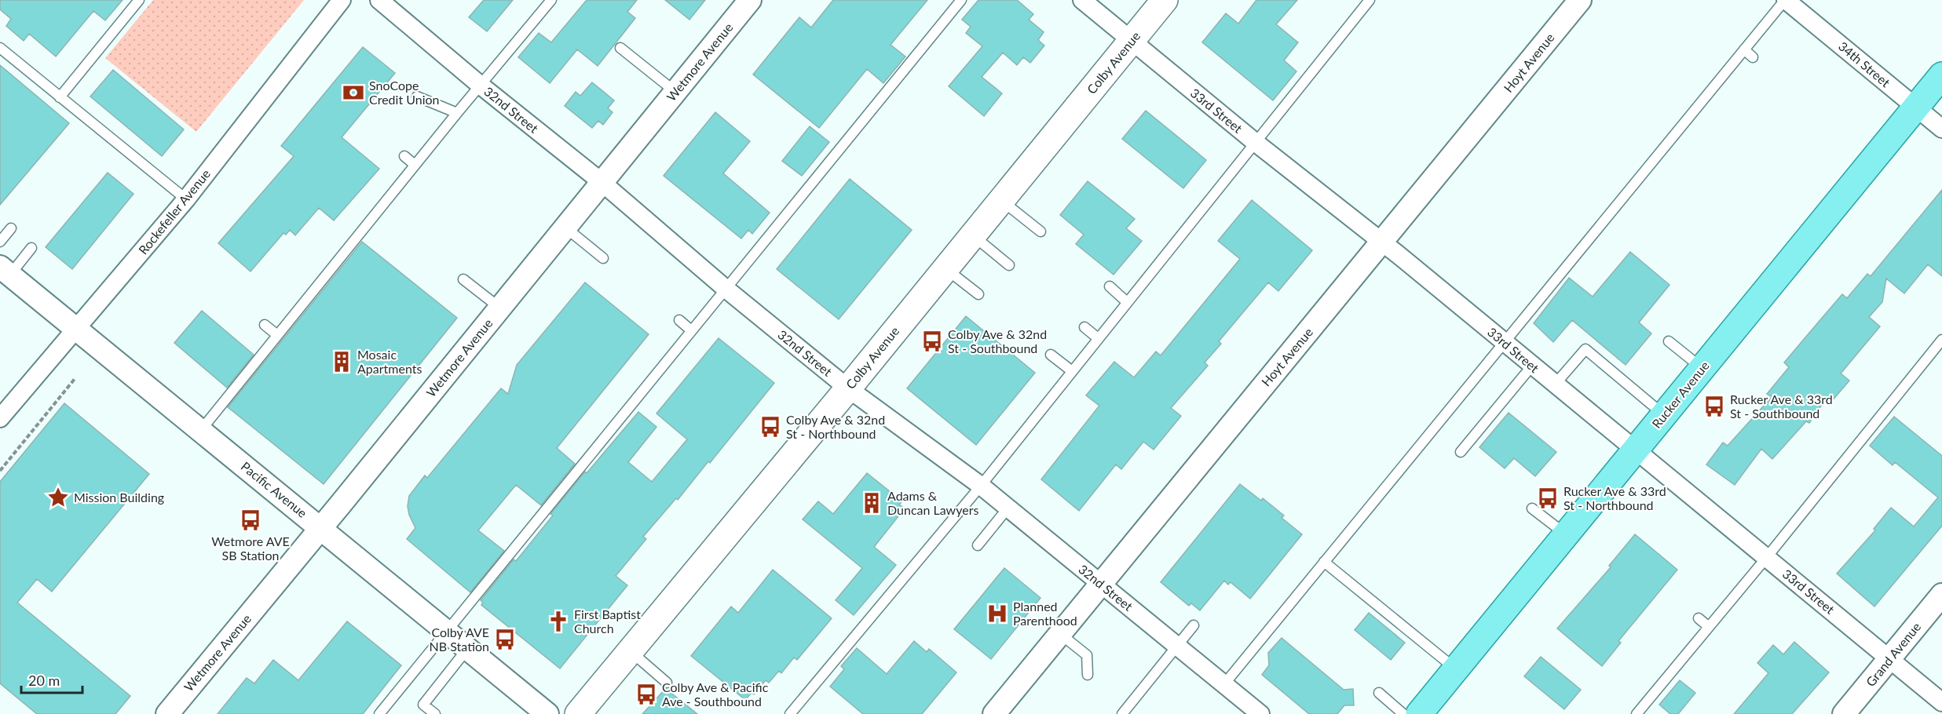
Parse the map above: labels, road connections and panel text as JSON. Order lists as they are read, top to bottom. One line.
{"streets":{"main road":["Colby Avenue","Rucker Avenue"],"street":["Wetmore Avenue","Hoyt Avenue","34th Street","32nd Street","33rd Street","Rockefeller Avenue","Pacific Avenue","Grand Avenue"]},"crossings":[["Wetmore Avenue","32nd Street"],["Wetmore Avenue","Pacific Avenue"],["Colby Avenue","32nd Street"],["Colby Avenue","33rd Street"],["Hoyt Avenue","32nd Street"],["Hoyt Avenue","33rd Street"],["34th Street","Rucker Avenue"],["33rd Street","Rucker Avenue"],["33rd Street","Grand Avenue"],["Rockefeller Avenue","Pacific Avenue"]],"places":{"bank":["SnoCope Credit Union"],"bus stop":["Colby Ave & 32nd St - Southbound","Rucker Ave & 33rd St - Southbound","Colby Ave & 32nd St - Northbound","Rucker Ave & 33rd St - Northbound","Wetmore AVE SB Station","Colby AVE NB Station","Colby Ave & Pacific Ave - Southbound"],"building":["Mosaic Apartments","Adams & Duncan Lawyers"],"place":["Mission Building"],"hospital":["Planned Parenthood"],"church":["First Baptist Church"]},"scale_bar":"20 m"}
